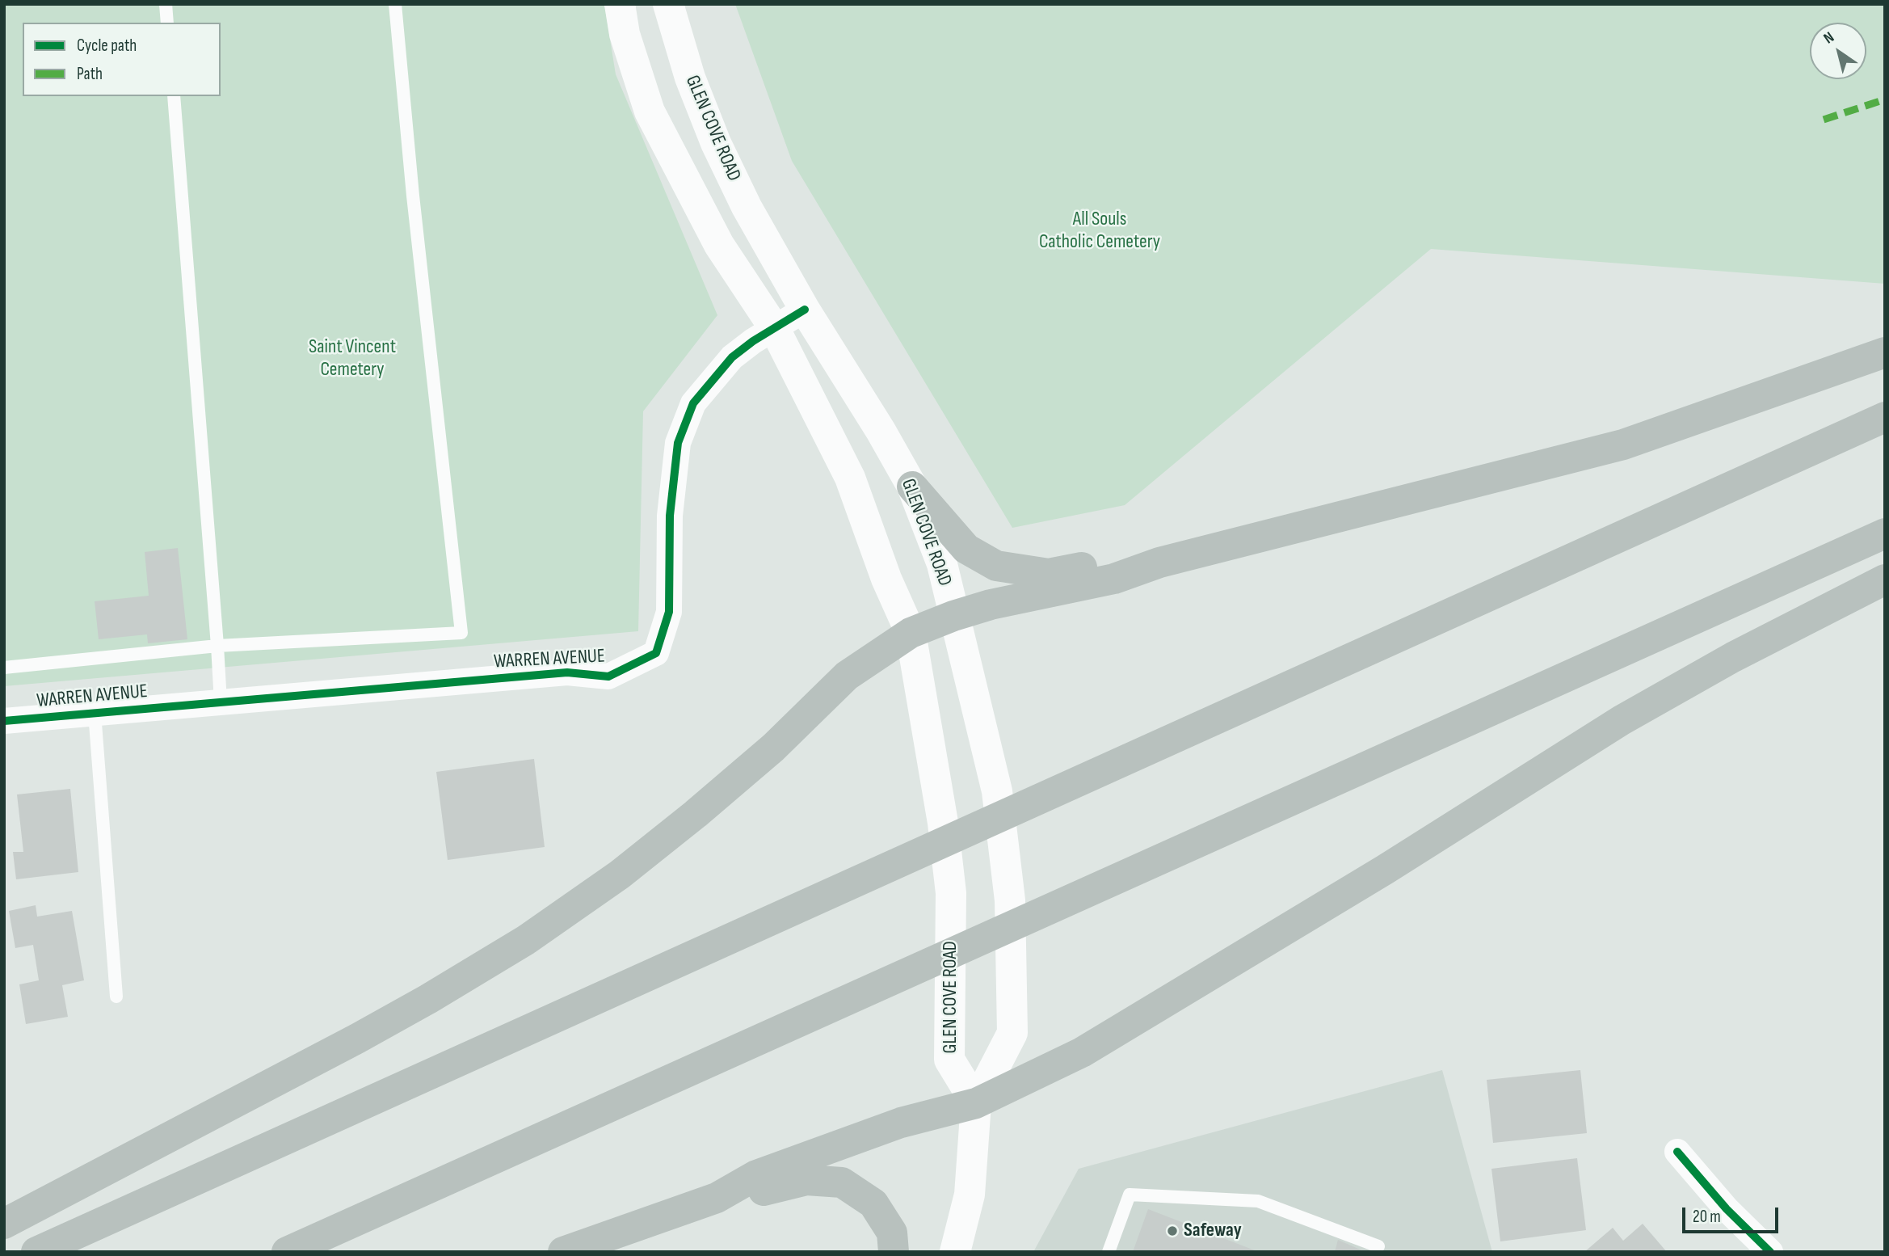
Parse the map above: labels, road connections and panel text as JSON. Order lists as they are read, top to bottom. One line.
{"streets":{"main road":["GLEN COVE ROAD"],"street":["WARREN AVENUE"]},"crossings":[["GLEN COVE ROAD","WARREN AVENUE"]],"parks":["All Souls Catholic Cemetery","Saint Vincent Cemetery"],"places":["Safeway"],"legend":["Cycle path","Path"],"scale_bar":"20 m","north":"top left"}
